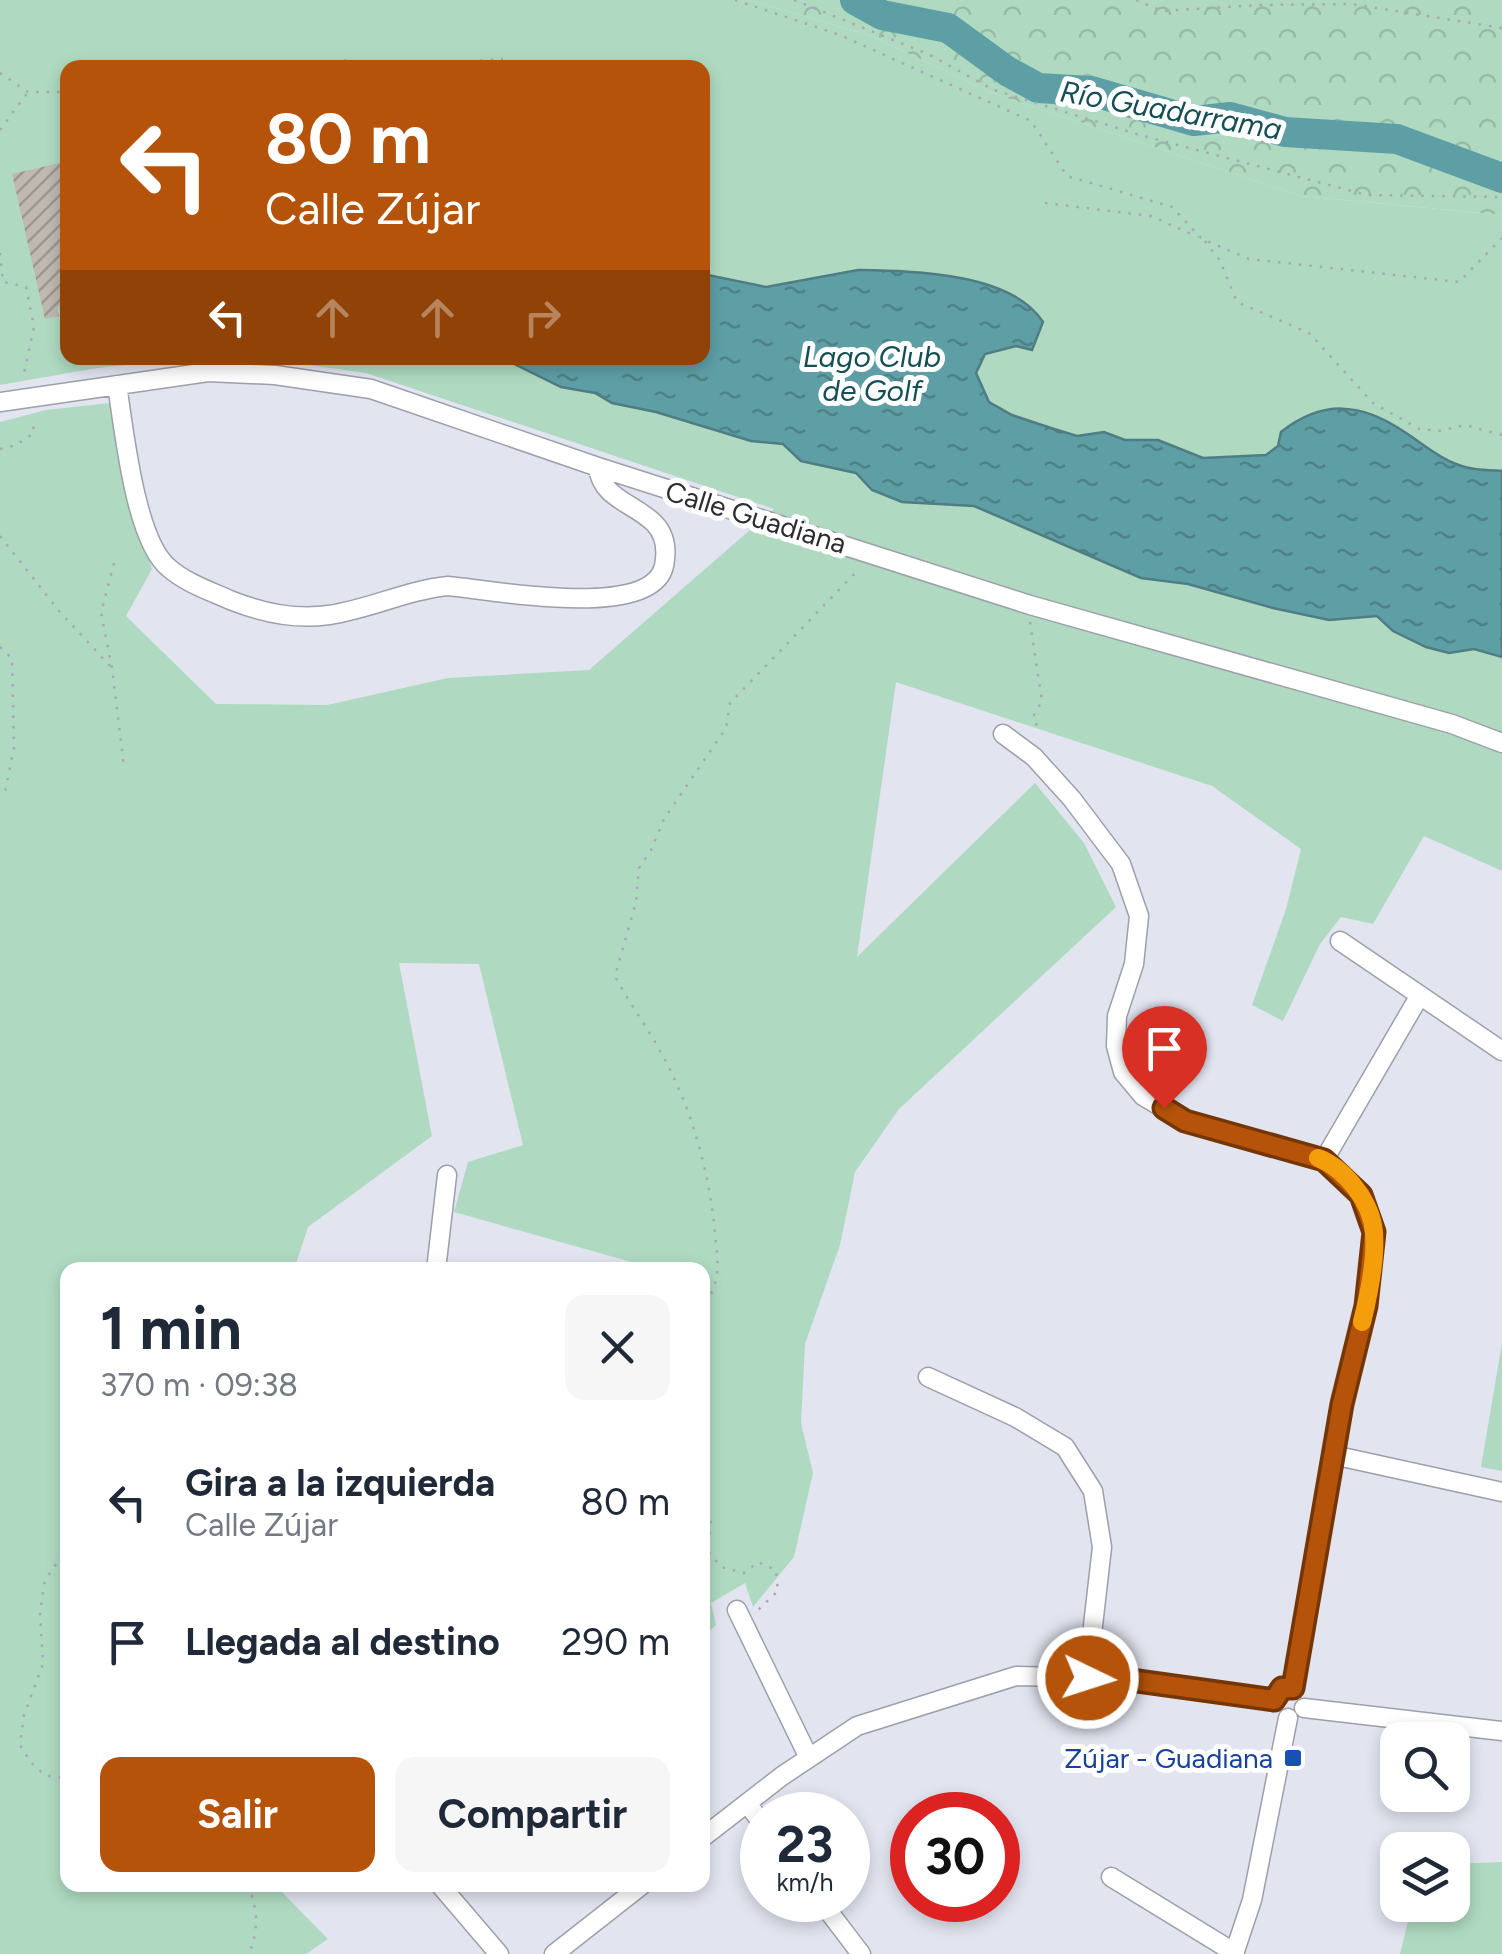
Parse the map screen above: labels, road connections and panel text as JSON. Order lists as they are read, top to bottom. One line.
{"streets":{"street":["Calle Guadiana"]},"water":["Río Guadarrama","Lago Club de Golf"],"places":{"transit":["Zújar - Guadiana"]},"page":{"turn":["80 m","Calle Zújar"],"heading":["1 min","370 m · 09:38"],"list":[{"name":"Gira a la izquierda","note":"Calle Zújar","value":"80 m"},{"name":"Llegada al destino","value":"290 m"}],"buttons":["Salir","Compartir"],"speed":"23 km/h","limit":"30"}}
